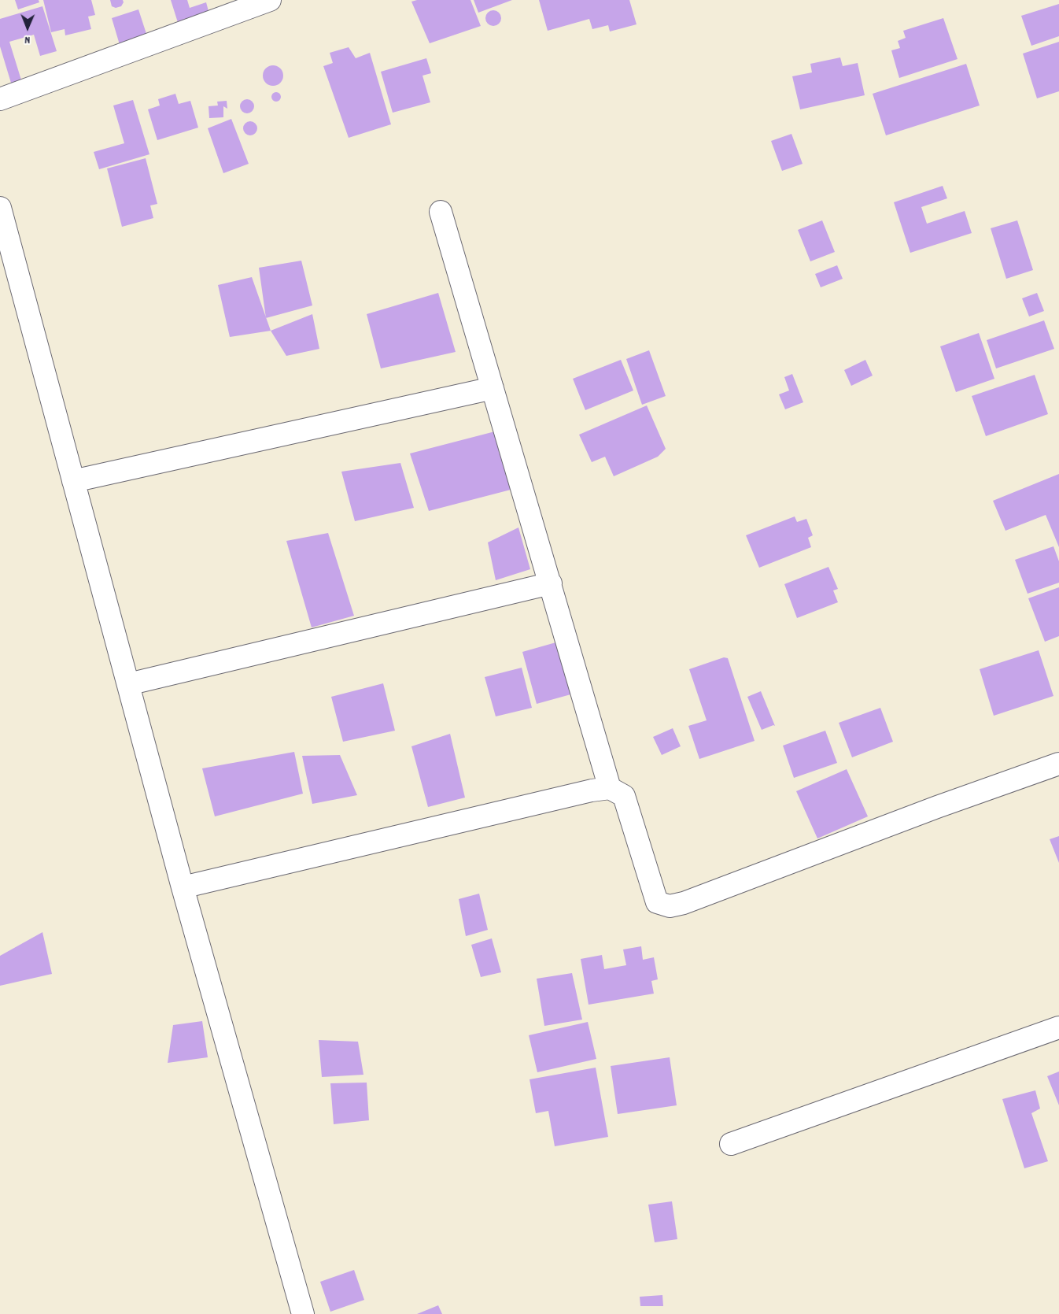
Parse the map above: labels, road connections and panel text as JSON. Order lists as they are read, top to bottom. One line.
{"north":"bottom"}
